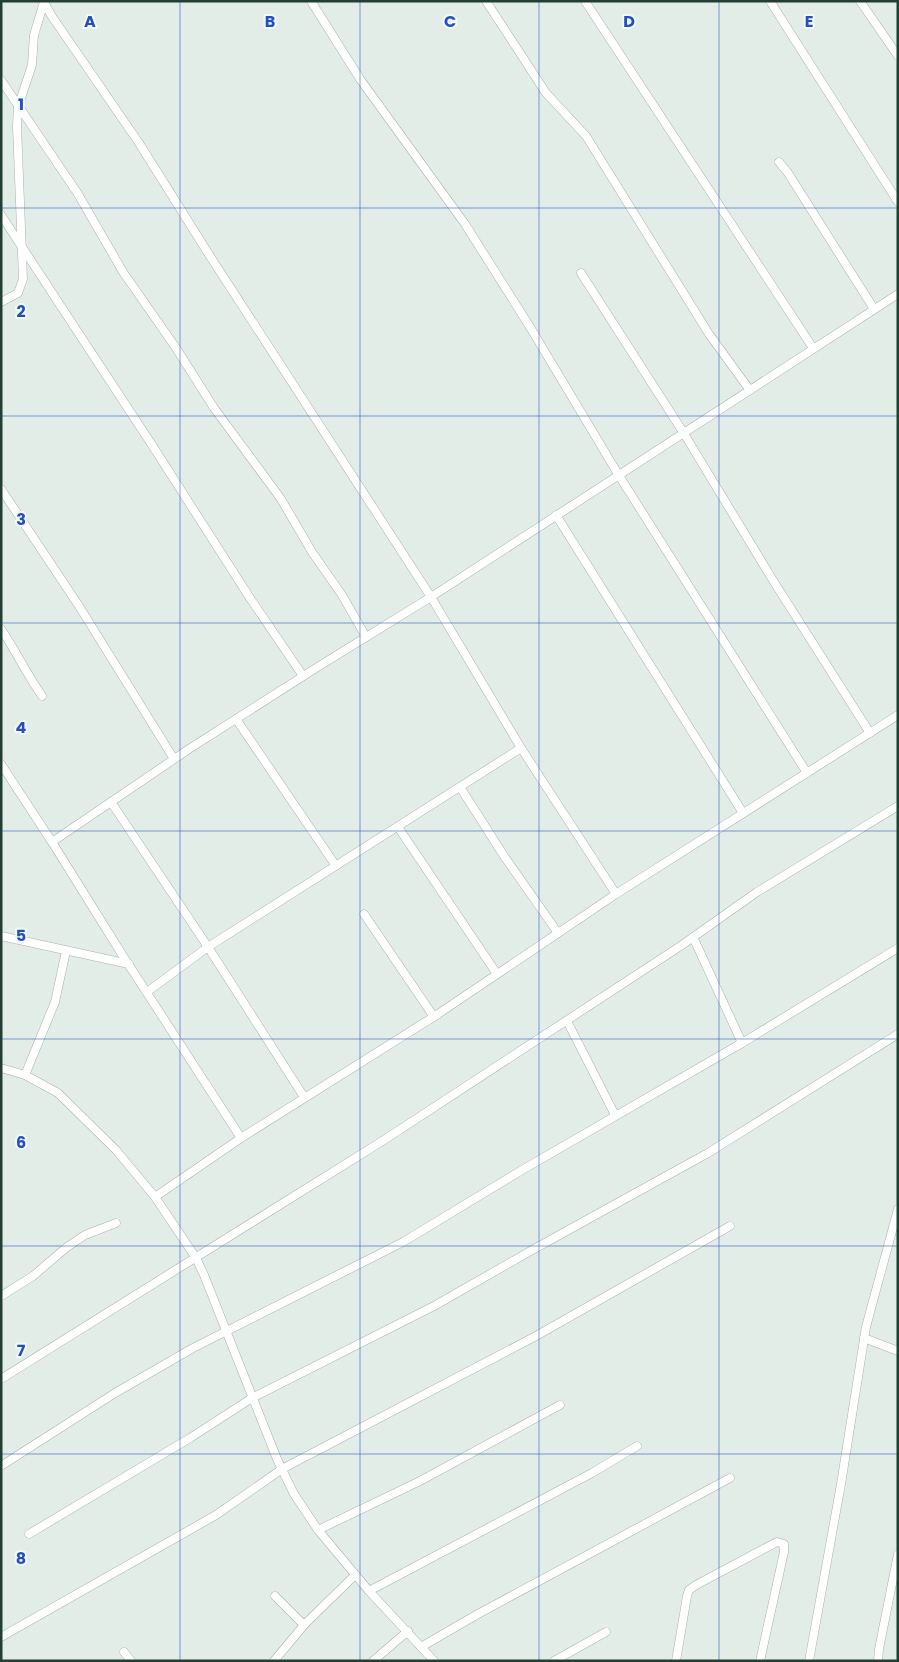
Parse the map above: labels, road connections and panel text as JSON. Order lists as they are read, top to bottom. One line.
{"grid":{"columns":["A","B","C","D","E"],"rows":["1","2","3","4","5","6","7","8"]}}
